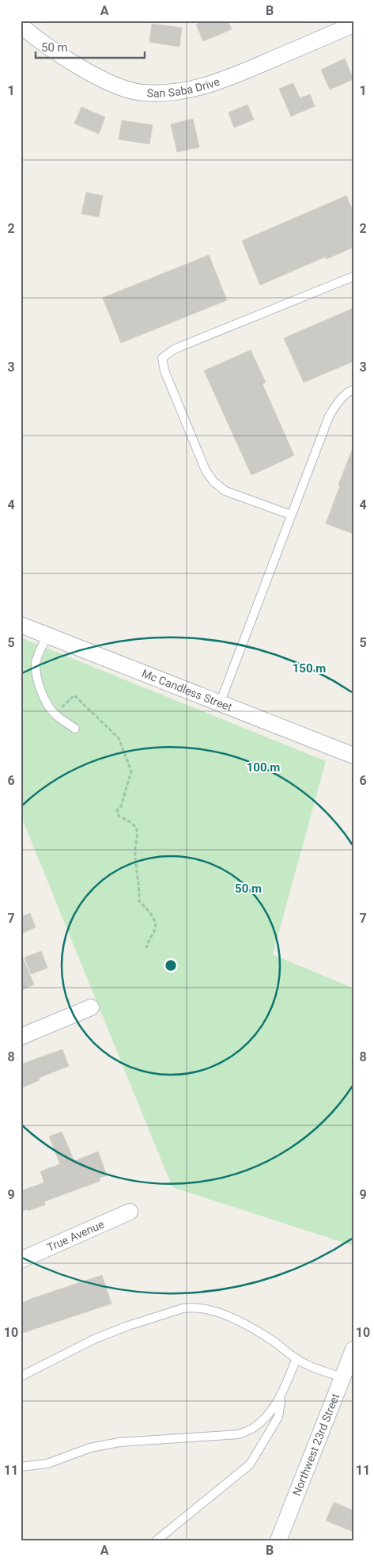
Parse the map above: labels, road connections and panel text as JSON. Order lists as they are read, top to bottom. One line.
{"streets":{"street":["San Saba Drive","Mc Candless Street","True Avenue","Northwest 23rd Street"]},"scale_bar":"50 m","grid":{"columns":["A","B"],"rows":["1","2","3","4","5","6","7","8","9","10","11"]},"rings":["150 m","100 m","50 m"]}
